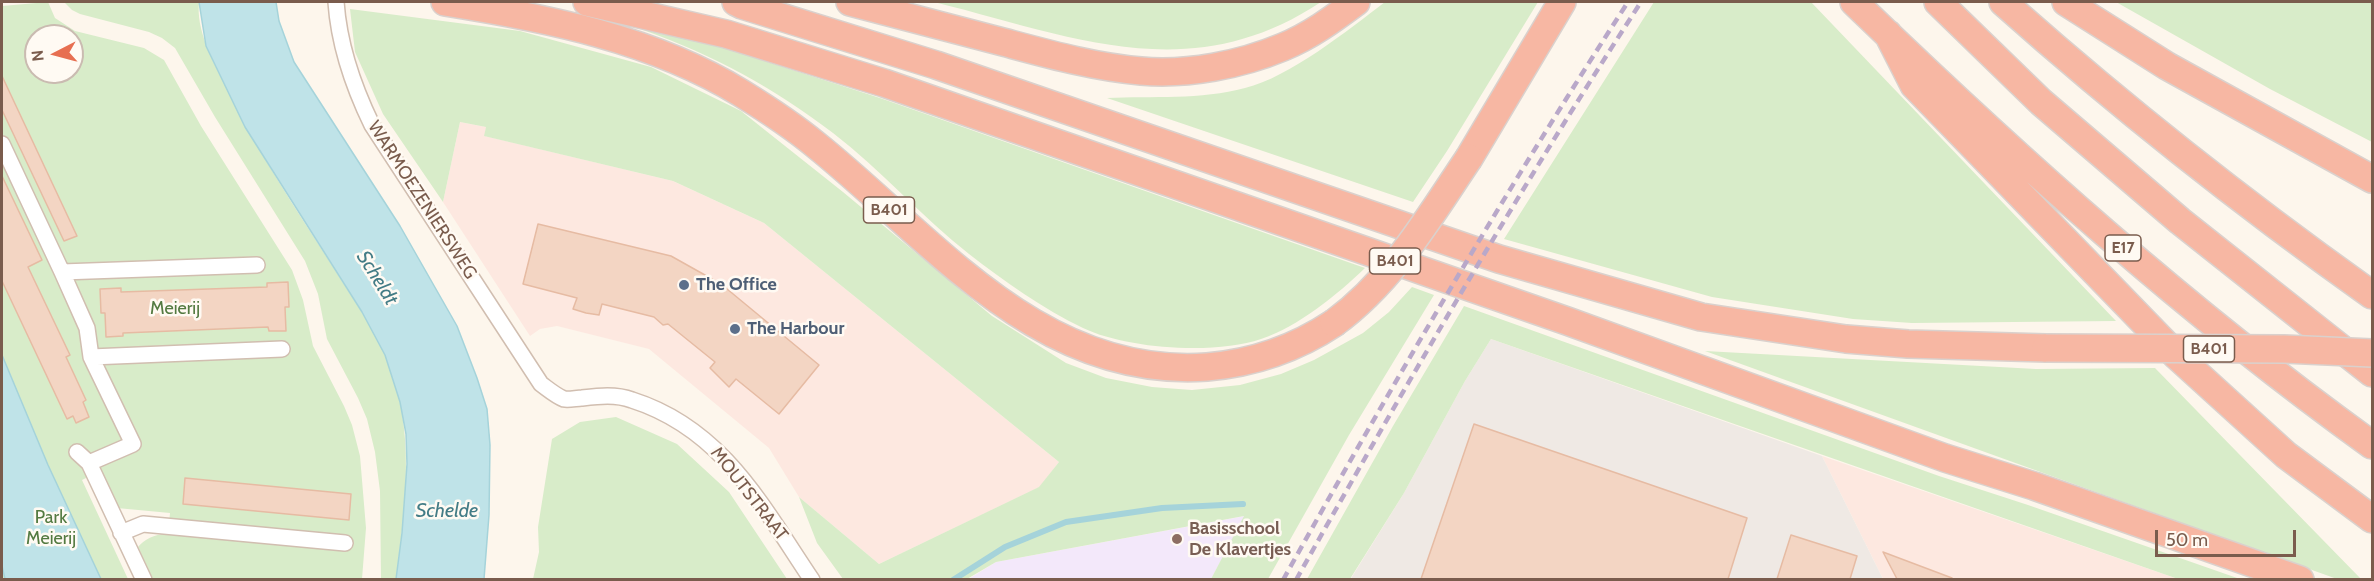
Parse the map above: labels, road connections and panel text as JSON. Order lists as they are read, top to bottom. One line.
{"streets":{"highway":["B401","E17"],"street":["WARMOEZENIERSWEG","MOUTSTRAAT"]},"crossings":[["WARMOEZENIERSWEG","MOUTSTRAAT"]],"water":["Scheldt","Schelde"],"parks":["Meierij","Park Meierij"],"places":["The Office","The Harbour","Basisschool De Klavertjes"],"scale_bar":"50 m","north":"left"}
